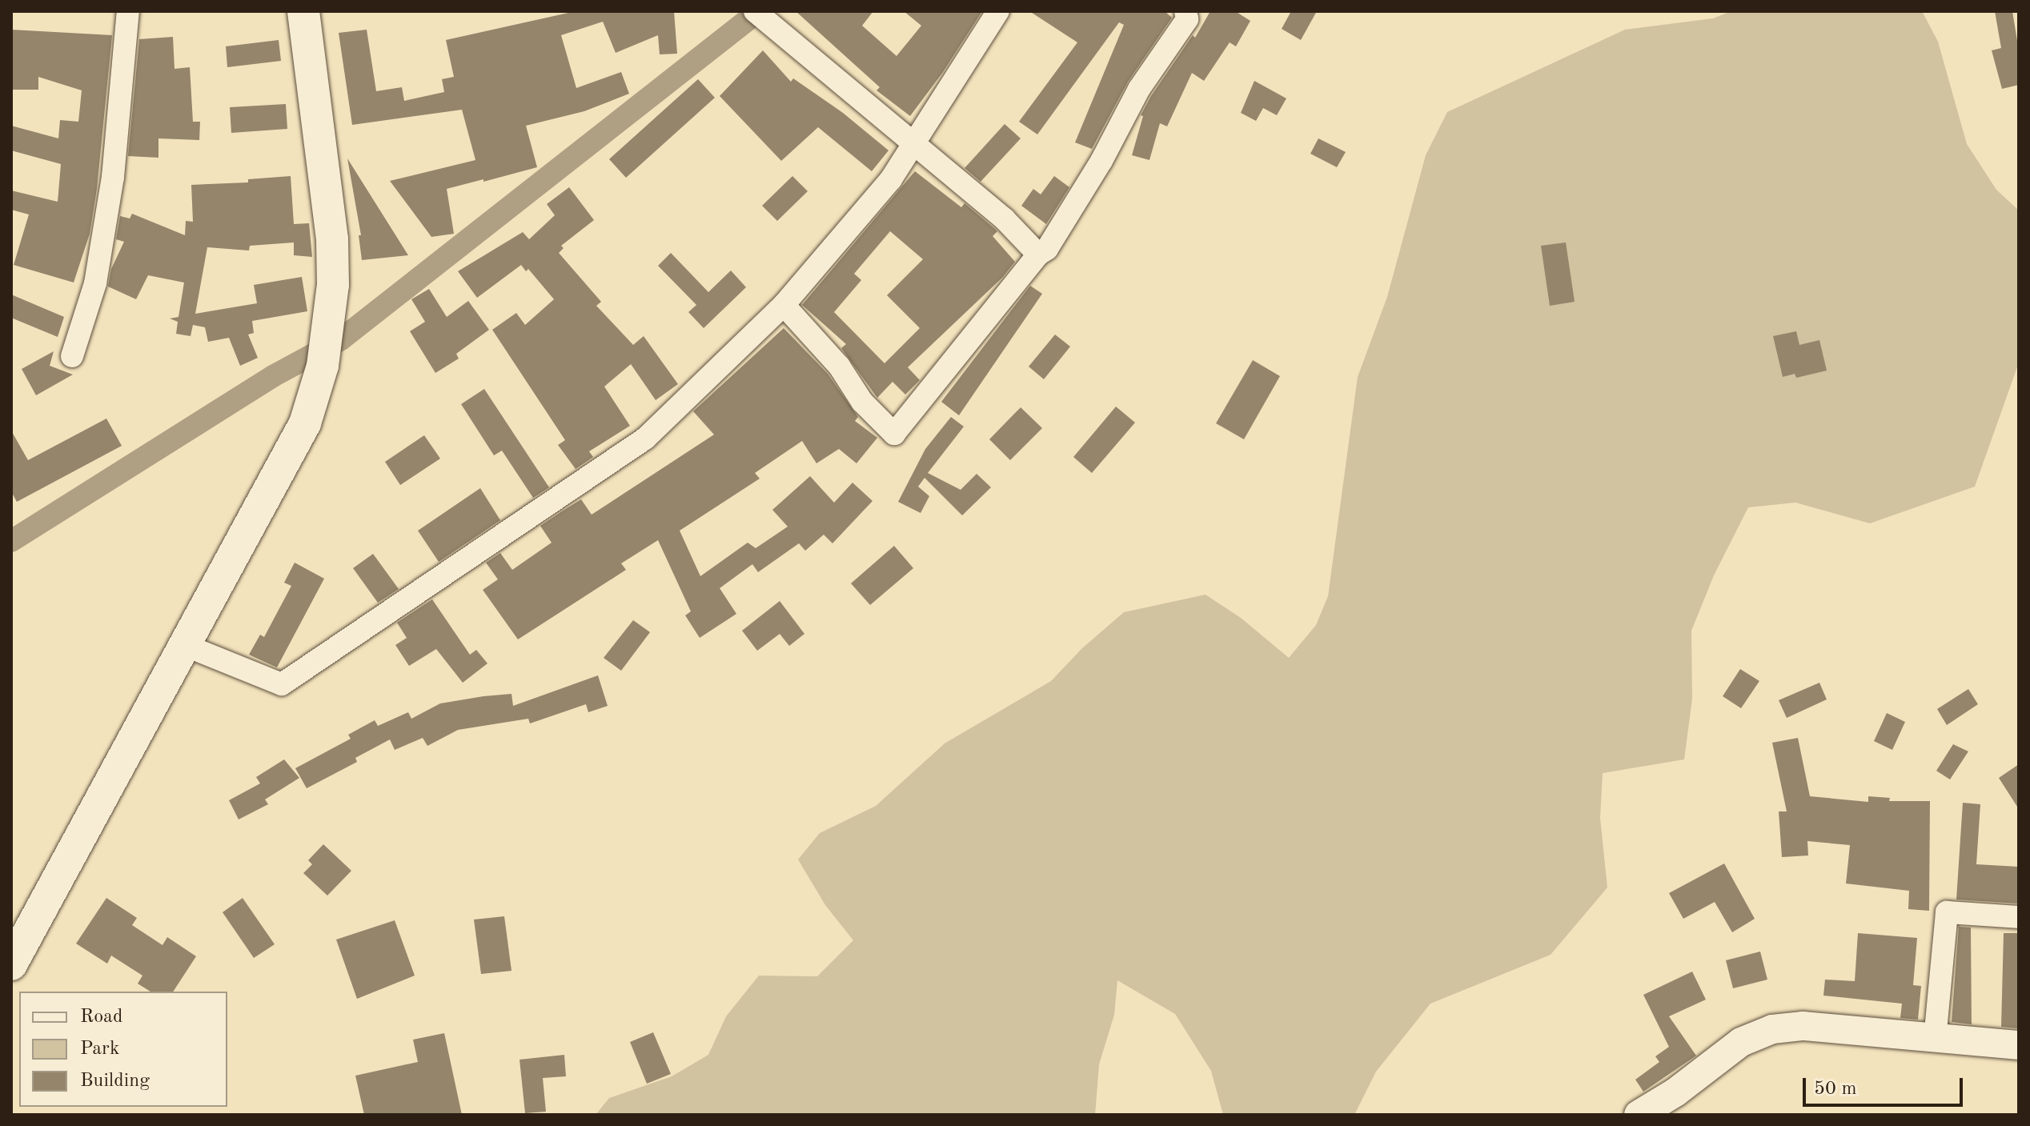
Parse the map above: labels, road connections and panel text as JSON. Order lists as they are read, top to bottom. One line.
{"legend":["Road","Park","Building"],"scale_bar":"50 m"}
